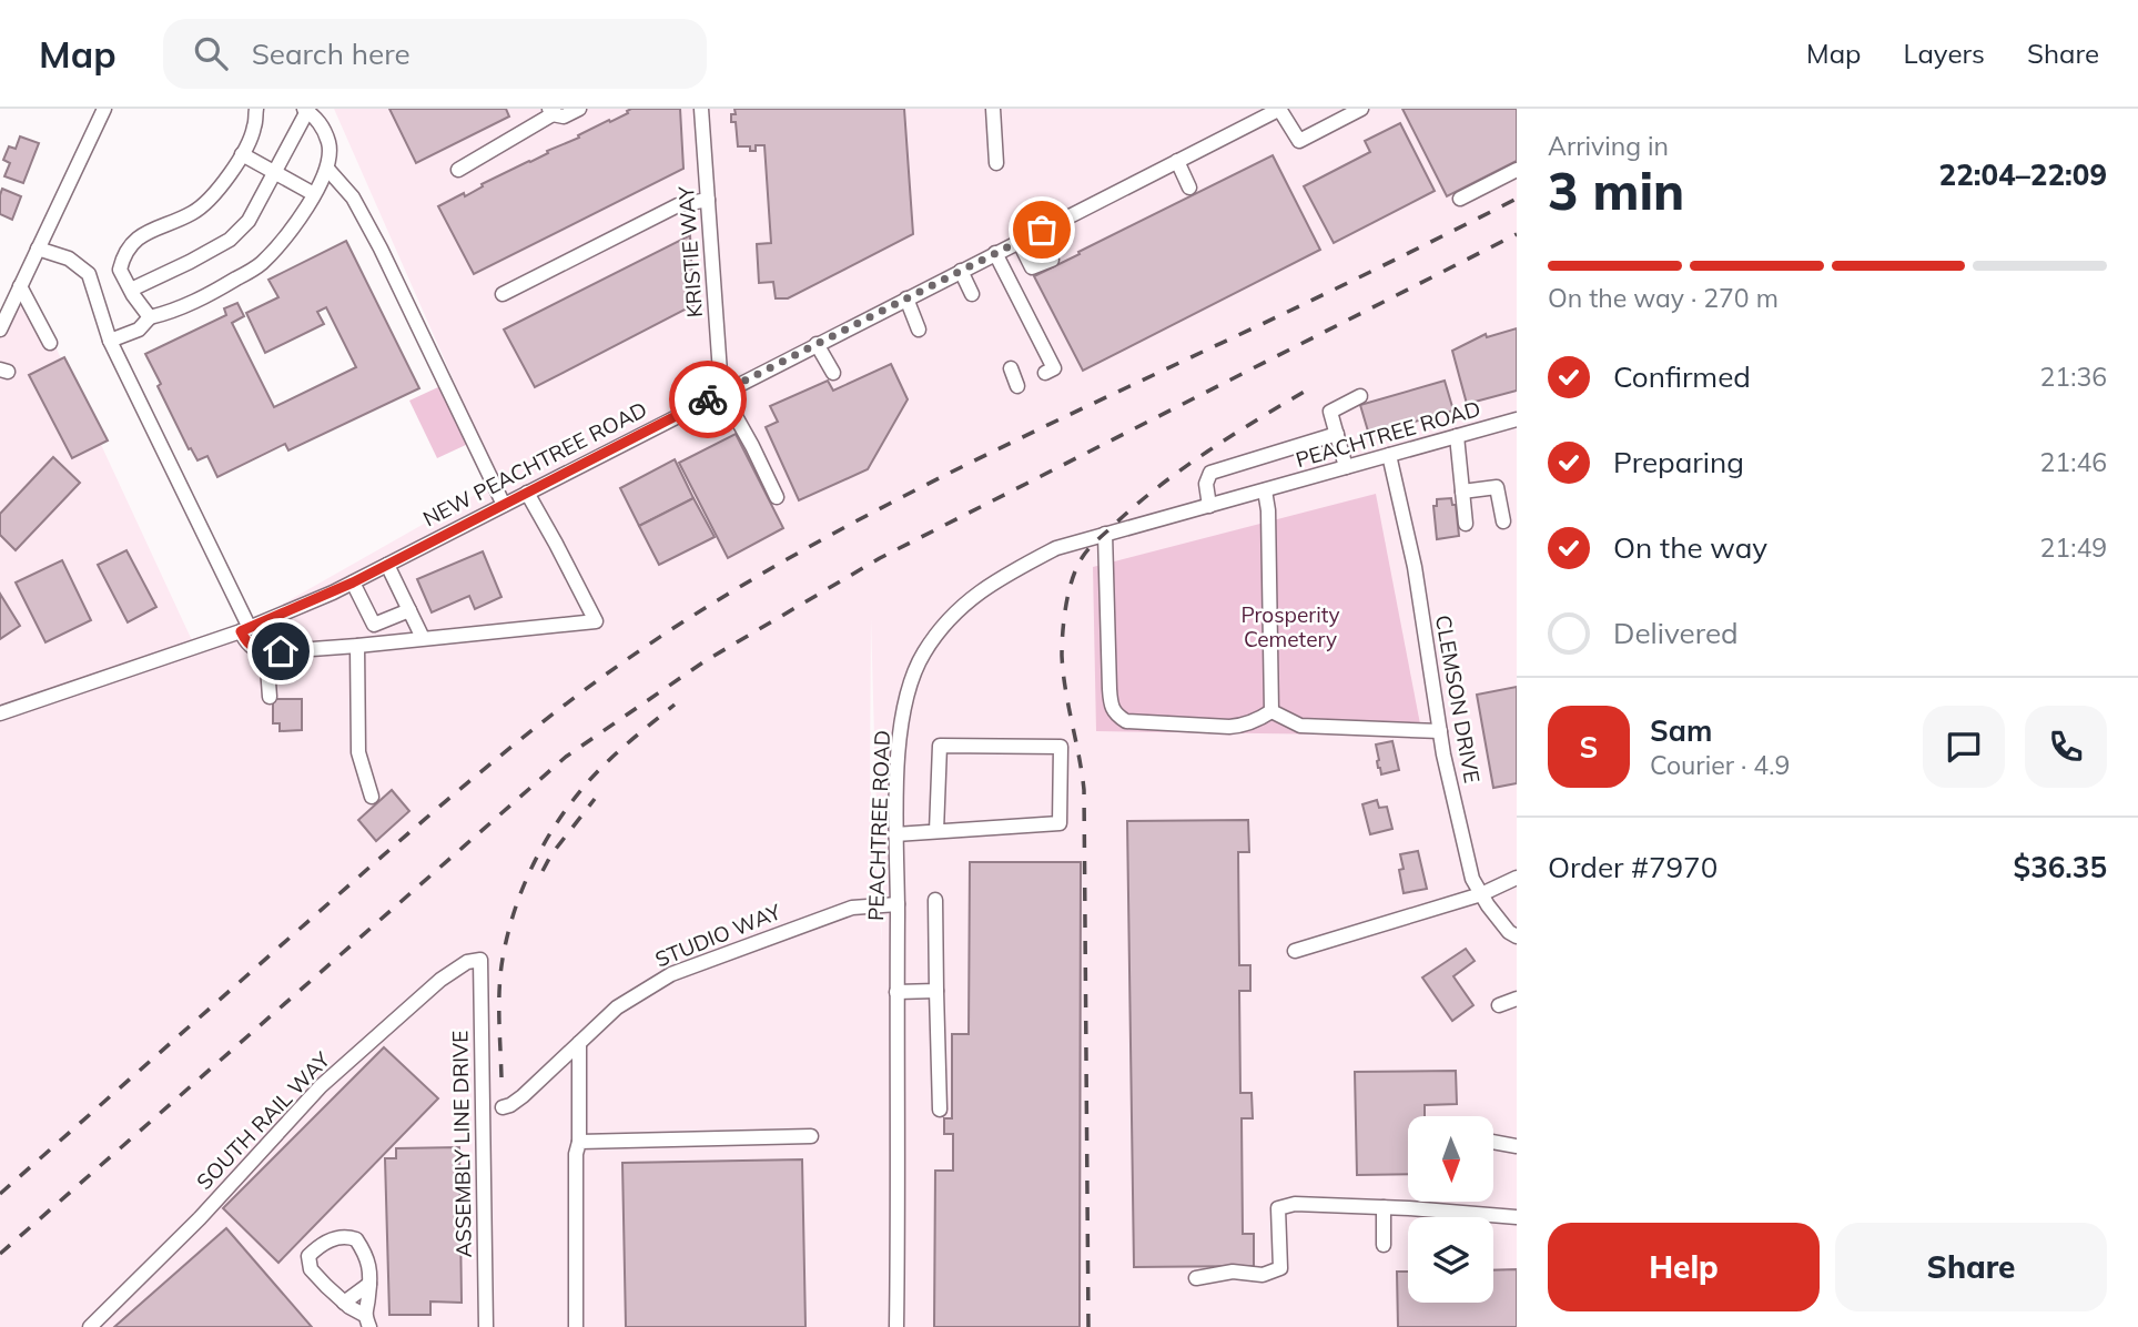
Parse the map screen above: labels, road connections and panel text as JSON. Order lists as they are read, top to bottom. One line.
{"streets":{"street":["KRISTIE WAY","PEACHTREE ROAD","NEW PEACHTREE ROAD","CLEMSON DRIVE","STUDIO WAY","SOUTH RAIL WAY","ASSEMBLY LINE DRIVE"]},"crossings":[["KRISTIE WAY","NEW PEACHTREE ROAD"],["PEACHTREE ROAD","CLEMSON DRIVE"],["PEACHTREE ROAD","STUDIO WAY"],["SOUTH RAIL WAY","ASSEMBLY LINE DRIVE"]],"parks":["Prosperity Cemetery"],"north":"bottom","page":{"header":"Map","search":"Search here","nav":["Map","Layers","Share"],"heading":["3 min","Arriving in","22:04–22:09"],"panel":["Sam","Courier · 4.9","Order #7970","$36.35"],"bar":"On the way · 270 m","list":[["Confirmed","21:36"],["Preparing","21:46"],["On the way","21:49"],"Delivered"],"round":"S","buttons":["Help","Share"]}}
